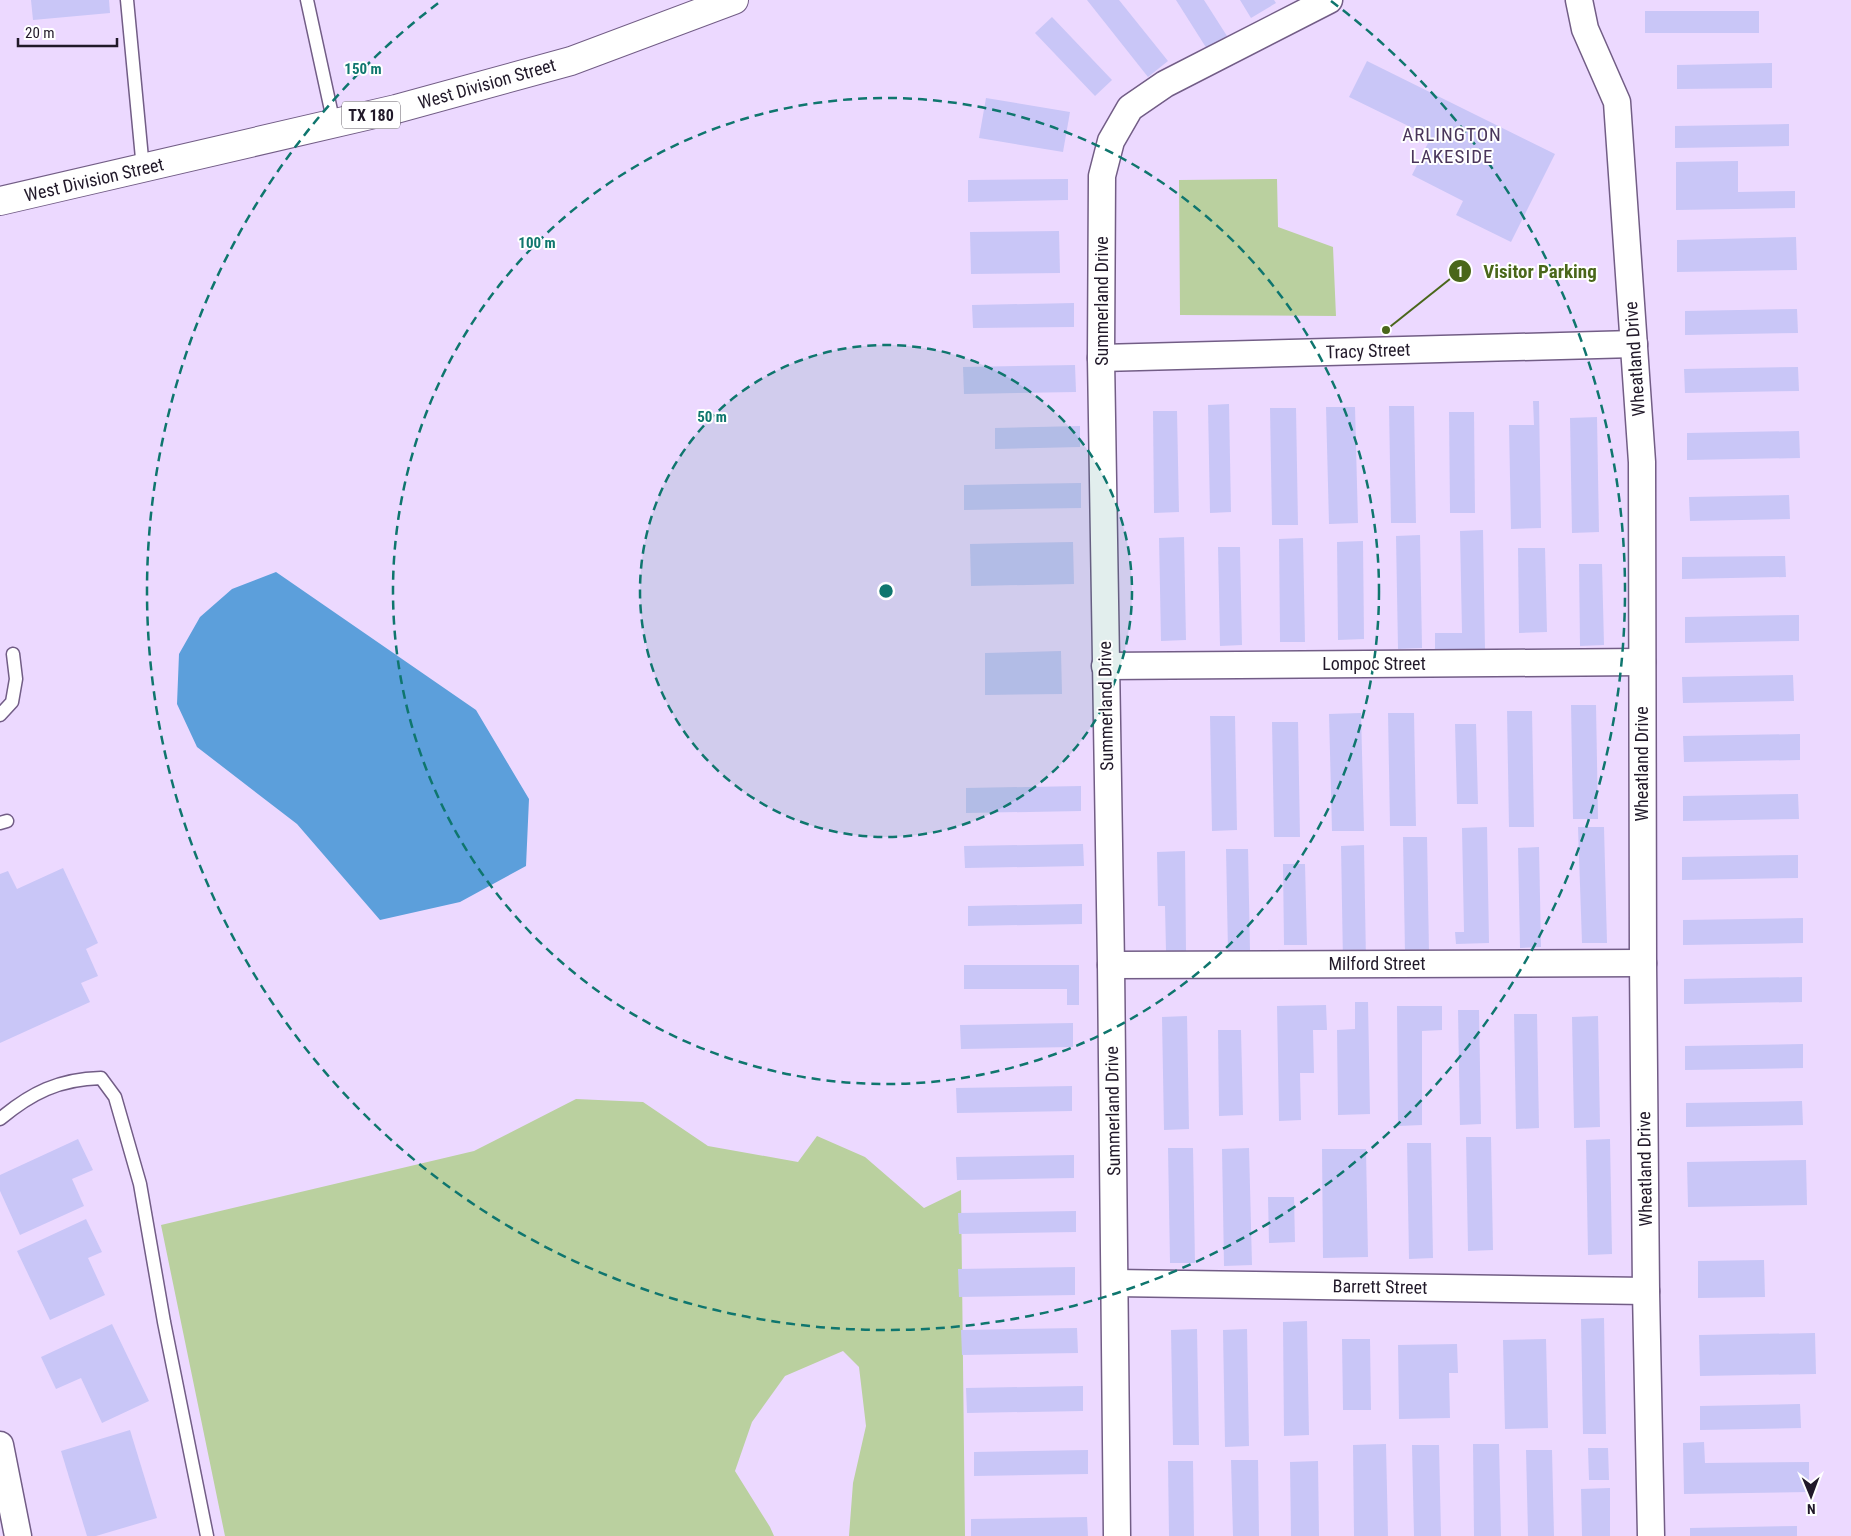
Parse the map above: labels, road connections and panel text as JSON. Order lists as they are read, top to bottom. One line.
{"streets":{"main road":["West Division Street","TX 180"],"street":["Summerland Drive","Tracy Street","Wheatland Drive","Lompoc Street","Milford Street","Barrett Street"]},"crossings":[["Summerland Drive","Tracy Street"],["Summerland Drive","Lompoc Street"],["Summerland Drive","Milford Street"],["Summerland Drive","Barrett Street"],["Tracy Street","Wheatland Drive"],["Wheatland Drive","Lompoc Street"],["Wheatland Drive","Milford Street"],["Wheatland Drive","Barrett Street"]],"districts":["ARLINGTON LAKESIDE"],"places":["Visitor Parking"],"scale_bar":"20 m","north":"bottom","rings":["150 m","100 m","50 m"]}
